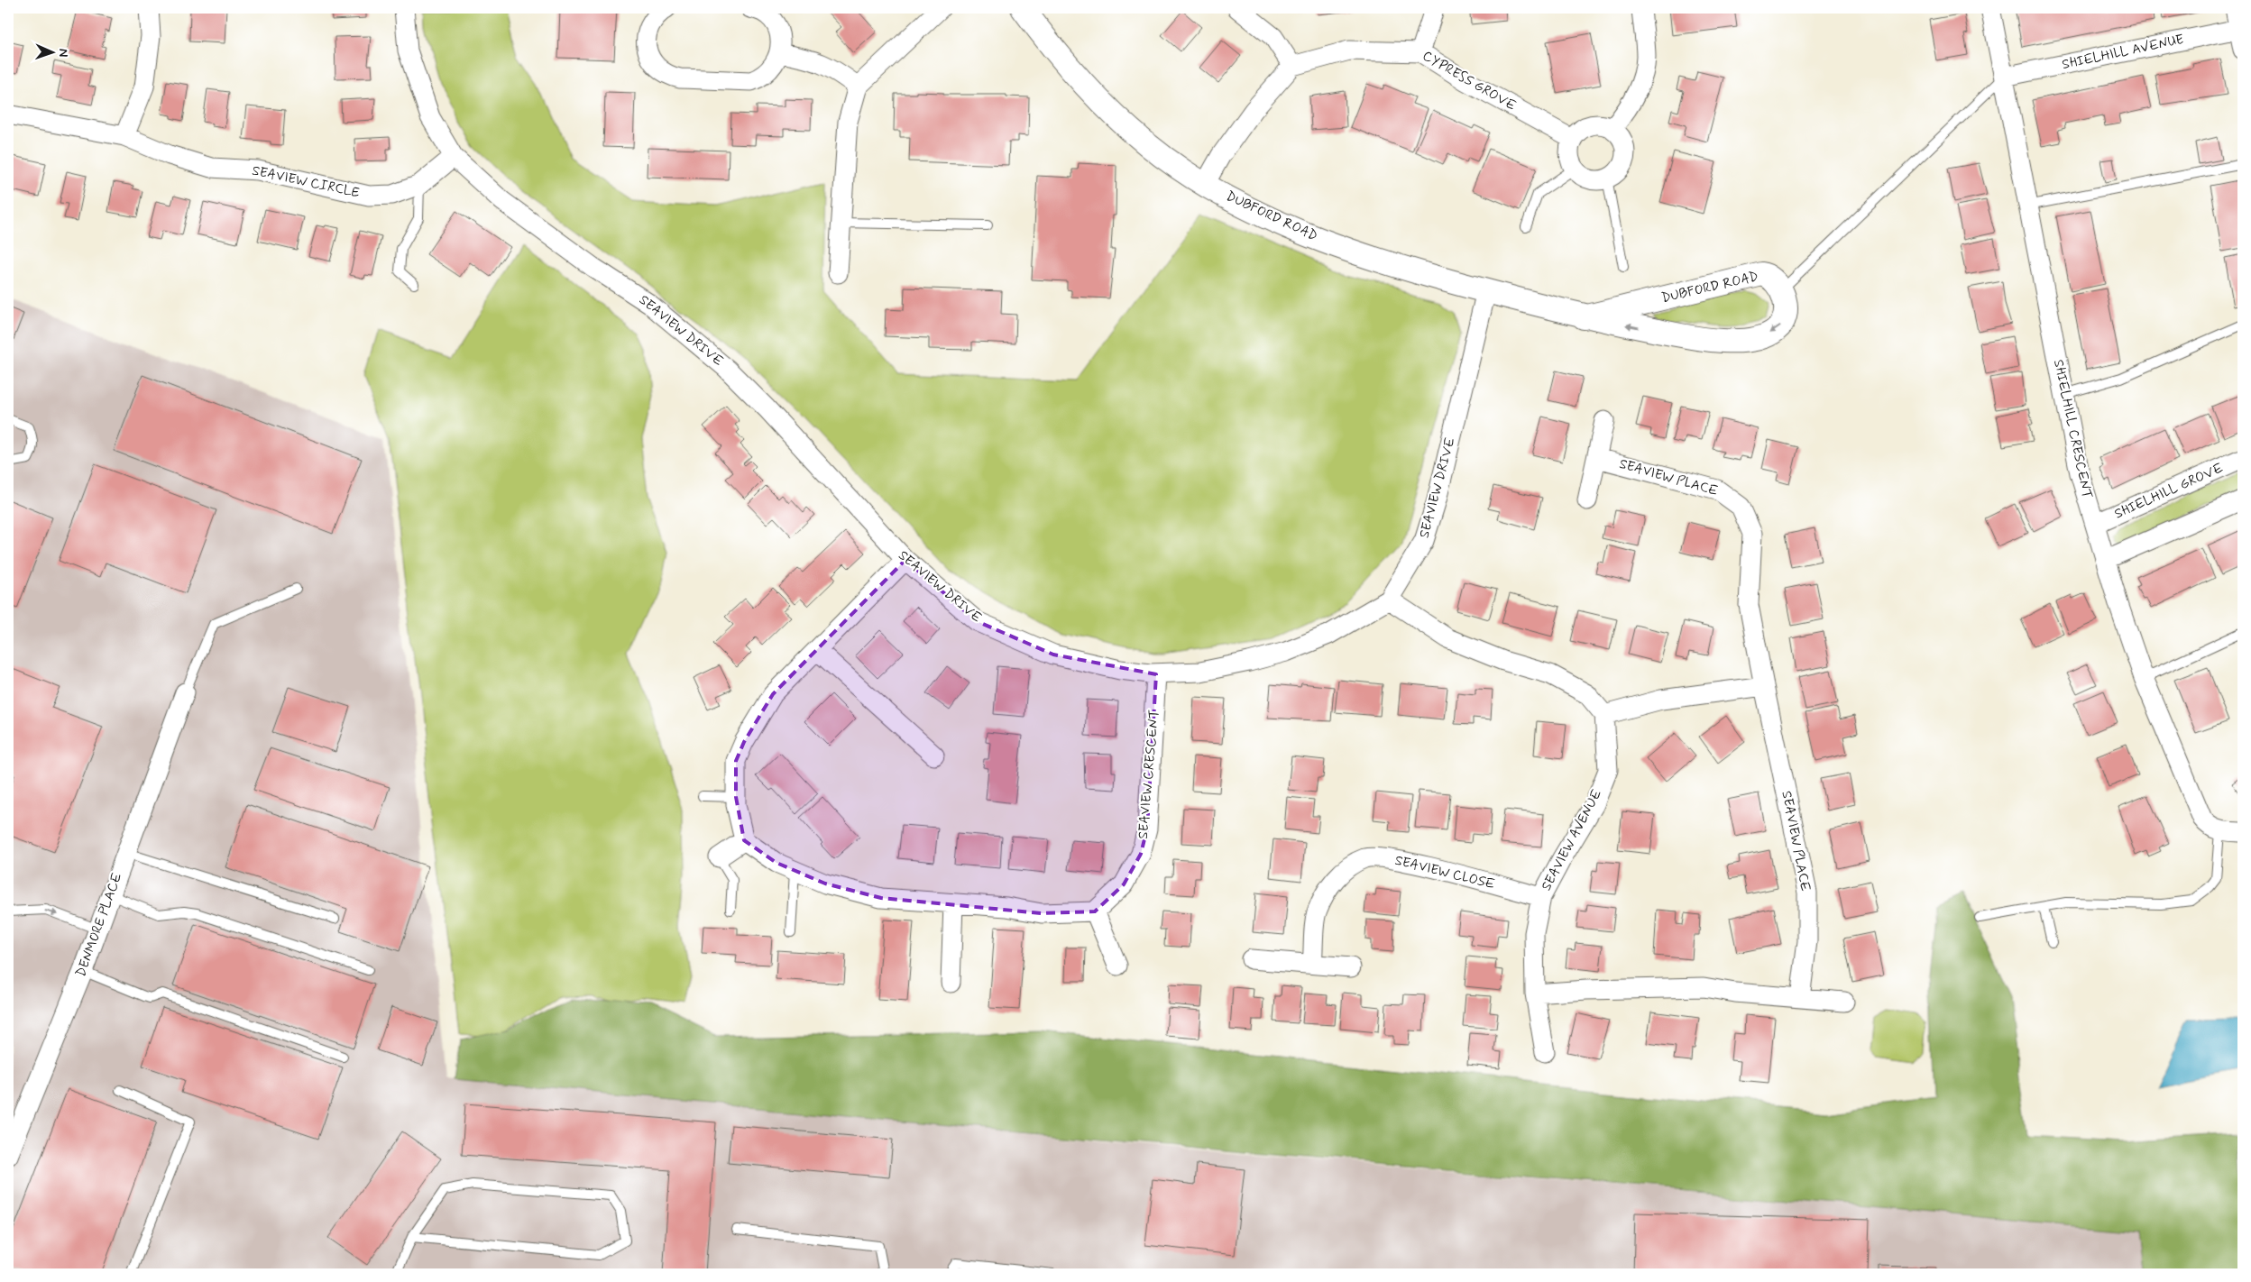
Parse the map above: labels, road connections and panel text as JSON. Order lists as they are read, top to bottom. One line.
{"streets":{"street":["SHIELHILL AVENUE","CYPRESS GROVE","SEAVIEW CIRCLE","DUBFORD ROAD","SEAVIEW DRIVE","SHIELHILL CRESCENT","SEAVIEW PLACE","SHIELHILL GROVE","SEAVIEW CRESCENT","SEAVIEW AVENUE","SEAVIEW CLOSE","DENMORE PLACE"]},"crossings":[["SHIELHILL AVENUE","SHIELHILL CRESCENT"],["SEAVIEW CIRCLE","SEAVIEW DRIVE"],["DUBFORD ROAD","SEAVIEW DRIVE"],["SEAVIEW DRIVE","SEAVIEW CRESCENT"],["SHIELHILL CRESCENT","SHIELHILL GROVE"],["SEAVIEW AVENUE","SEAVIEW CLOSE"]],"north":"right"}
